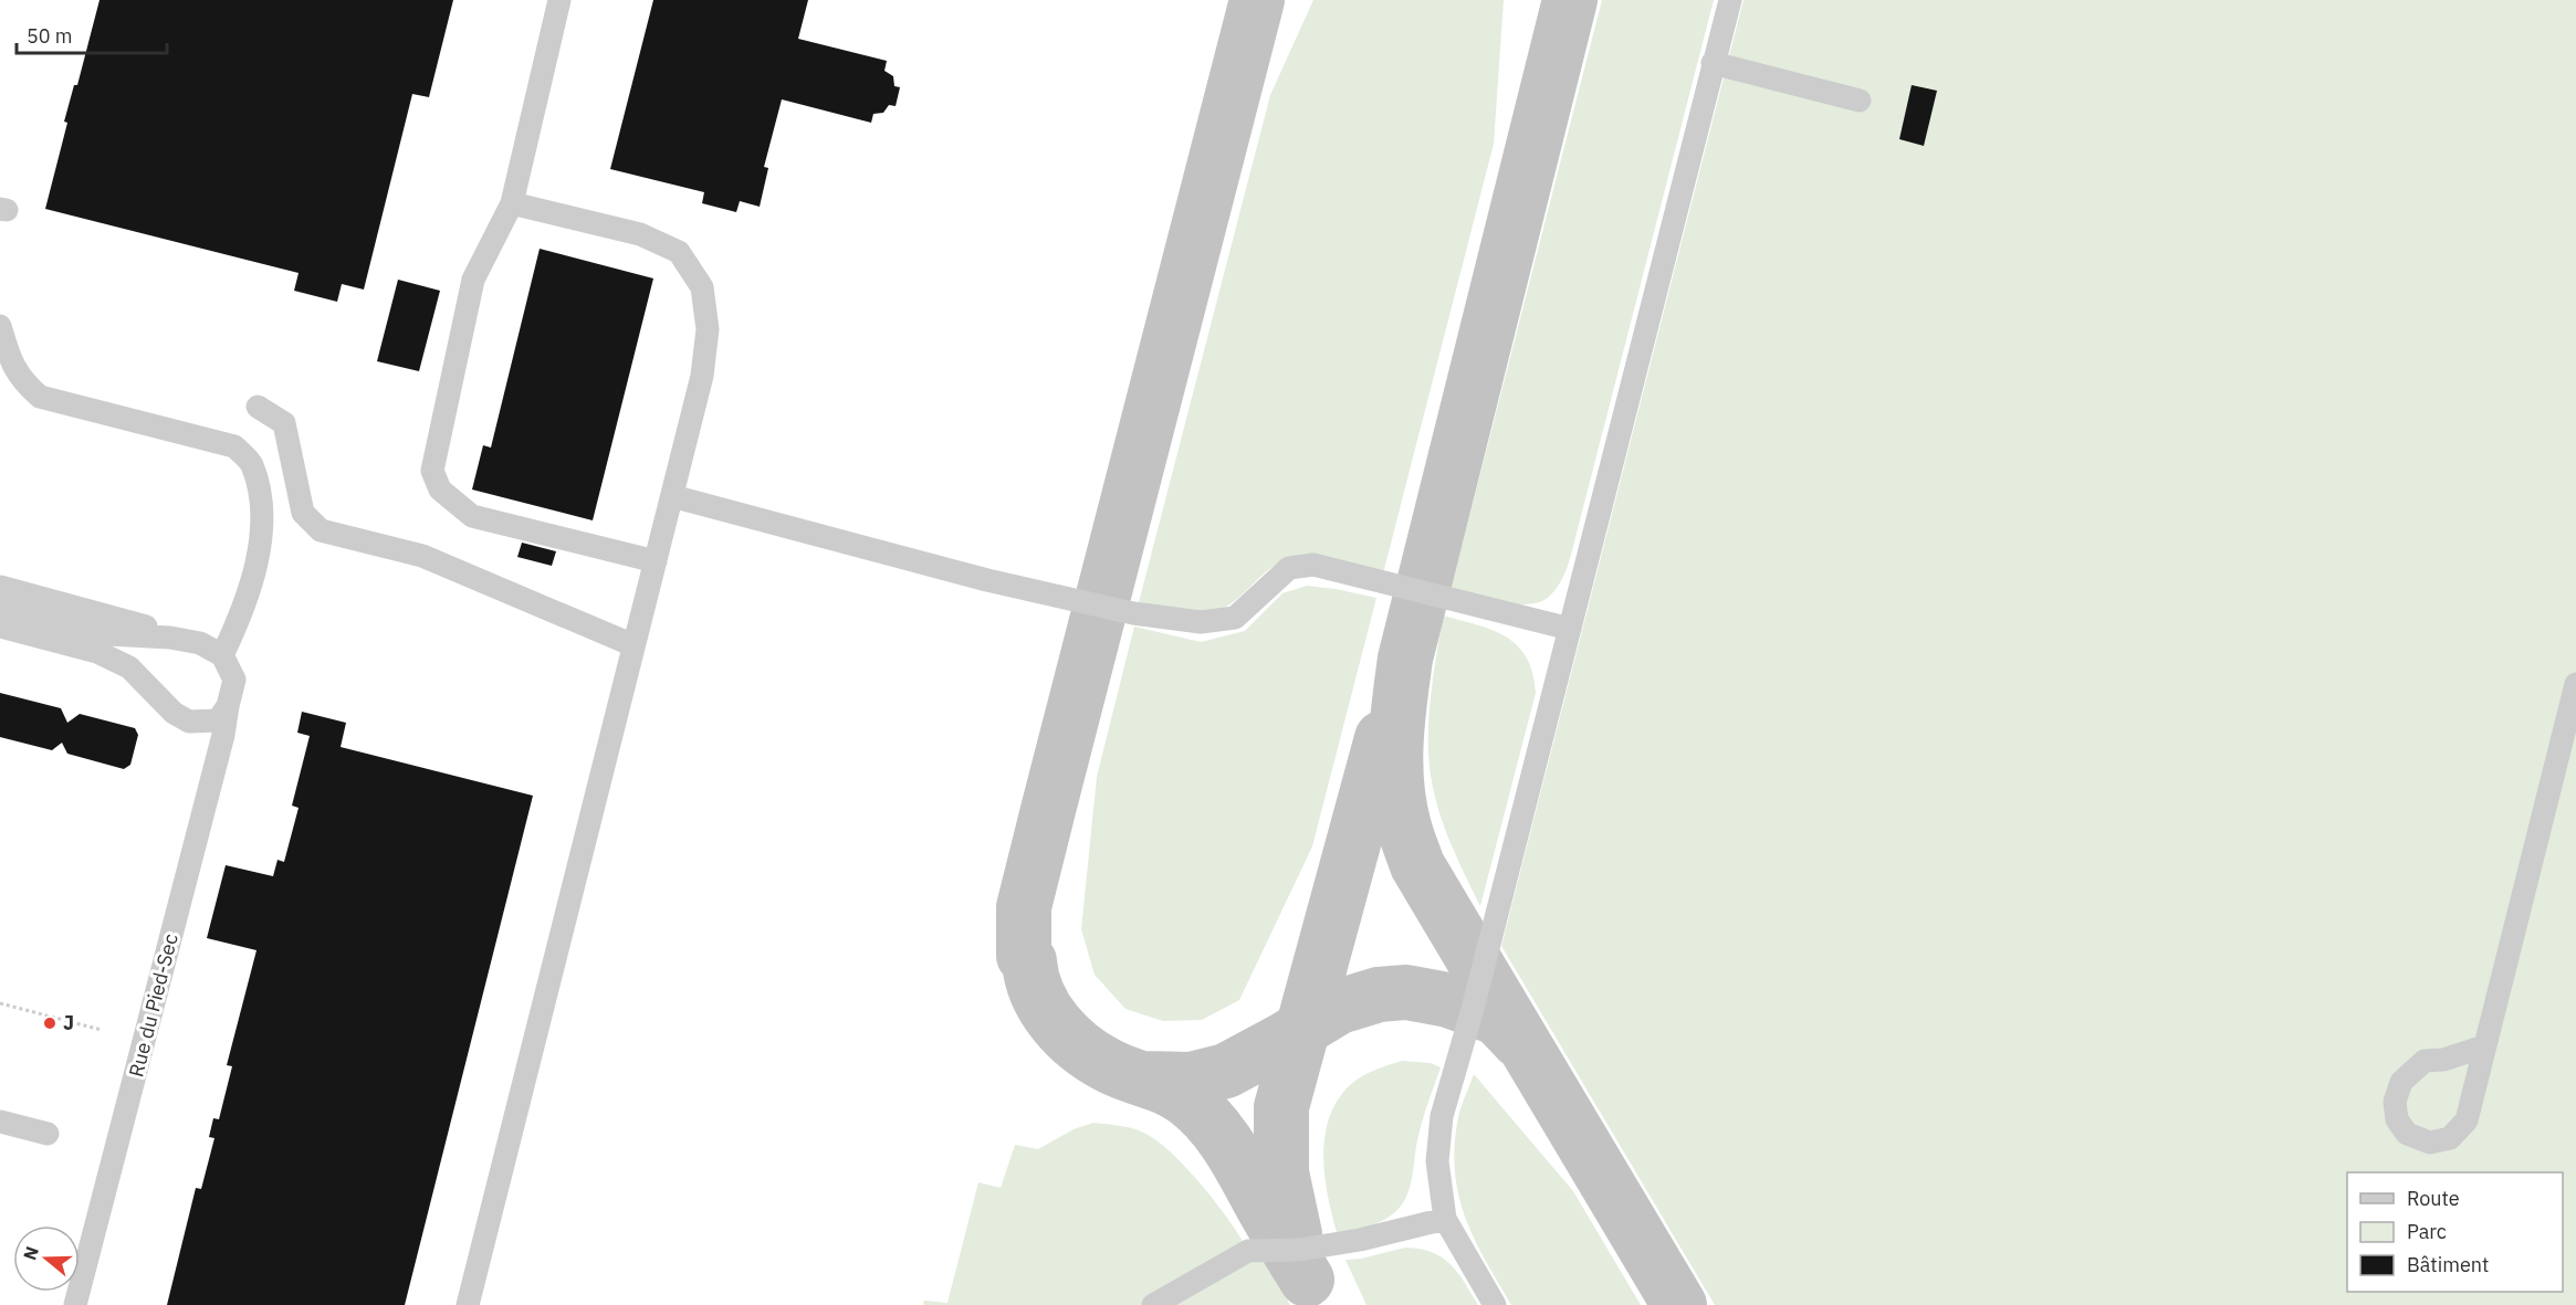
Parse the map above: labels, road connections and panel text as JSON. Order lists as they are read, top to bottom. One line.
{"streets":{"street":["Rue du Pied-Sec"]},"places":["J"],"legend":["Route","Parc","Bâtiment"],"scale_bar":"50 m","north":"left"}
